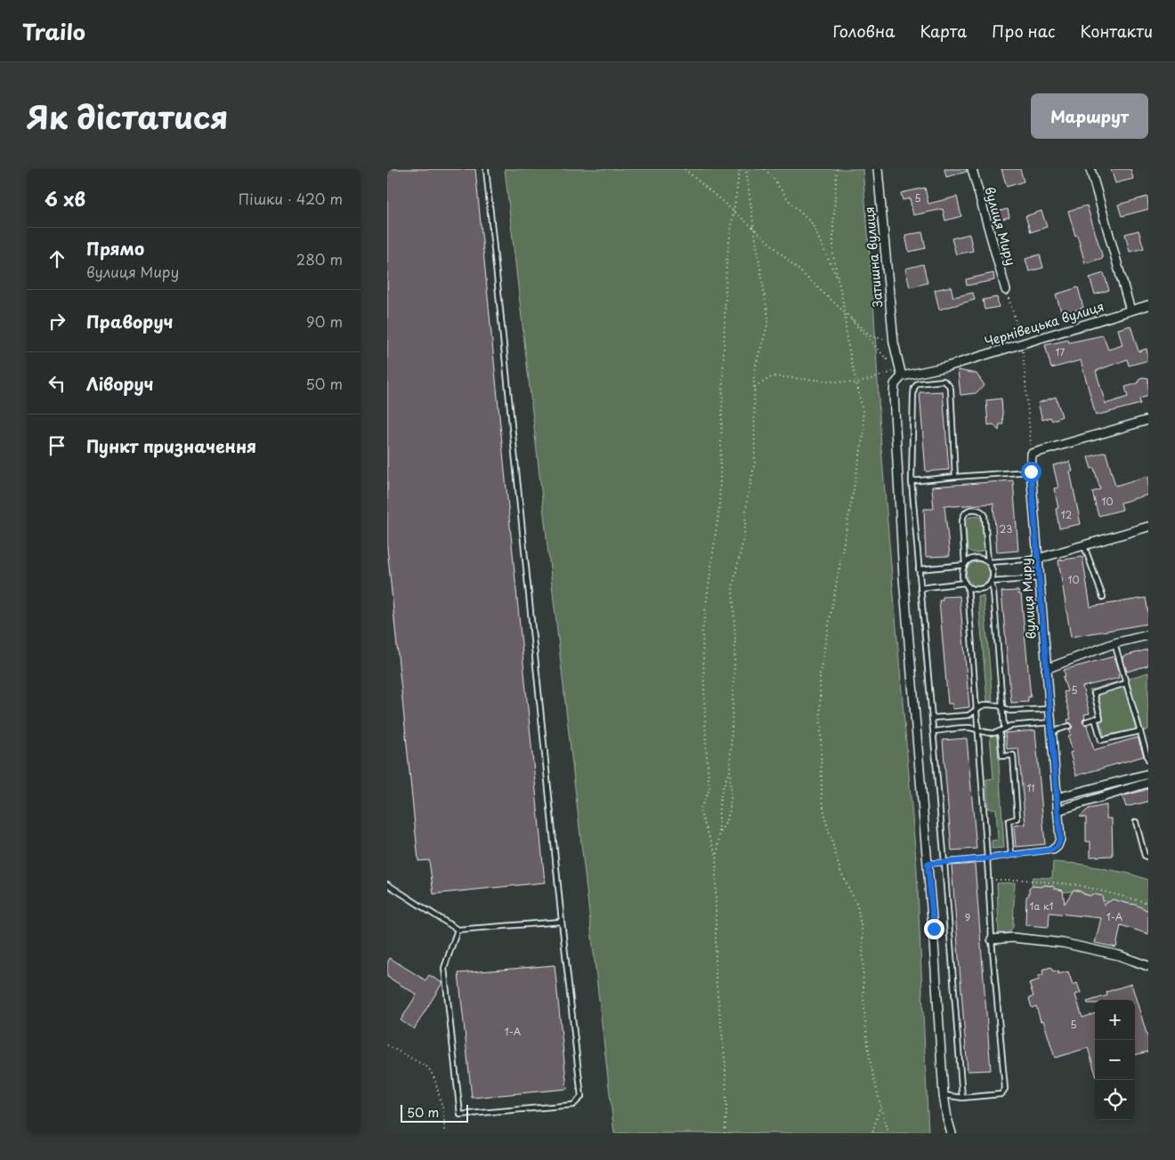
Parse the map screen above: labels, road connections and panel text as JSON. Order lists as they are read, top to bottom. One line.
{"streets":{"street":["вулиця Миру","Затишна вулиця","Чернівецька вулиця"]},"crossings":[["Затишна вулиця","Чернівецька вулиця"]],"house_numbers":["5","17","10","12","23","10","5","11","1а к1","1-А","9","5","1-А"],"scale_bar":"50 m","page":{"header":"Trailo","nav":["Головна","Карта","Про нас","Контакти"],"title":"Як дістатися","buttons":"Маршрут","heading":["6 хв","Пішки · 420 m"],"list":[["Прямо","вулиця Миру","280 m"],["Праворуч","90 m"],["Ліворуч","50 m"],"Пункт призначення"],"map_buttons":["+","−"],"scale":"50 m"}}
